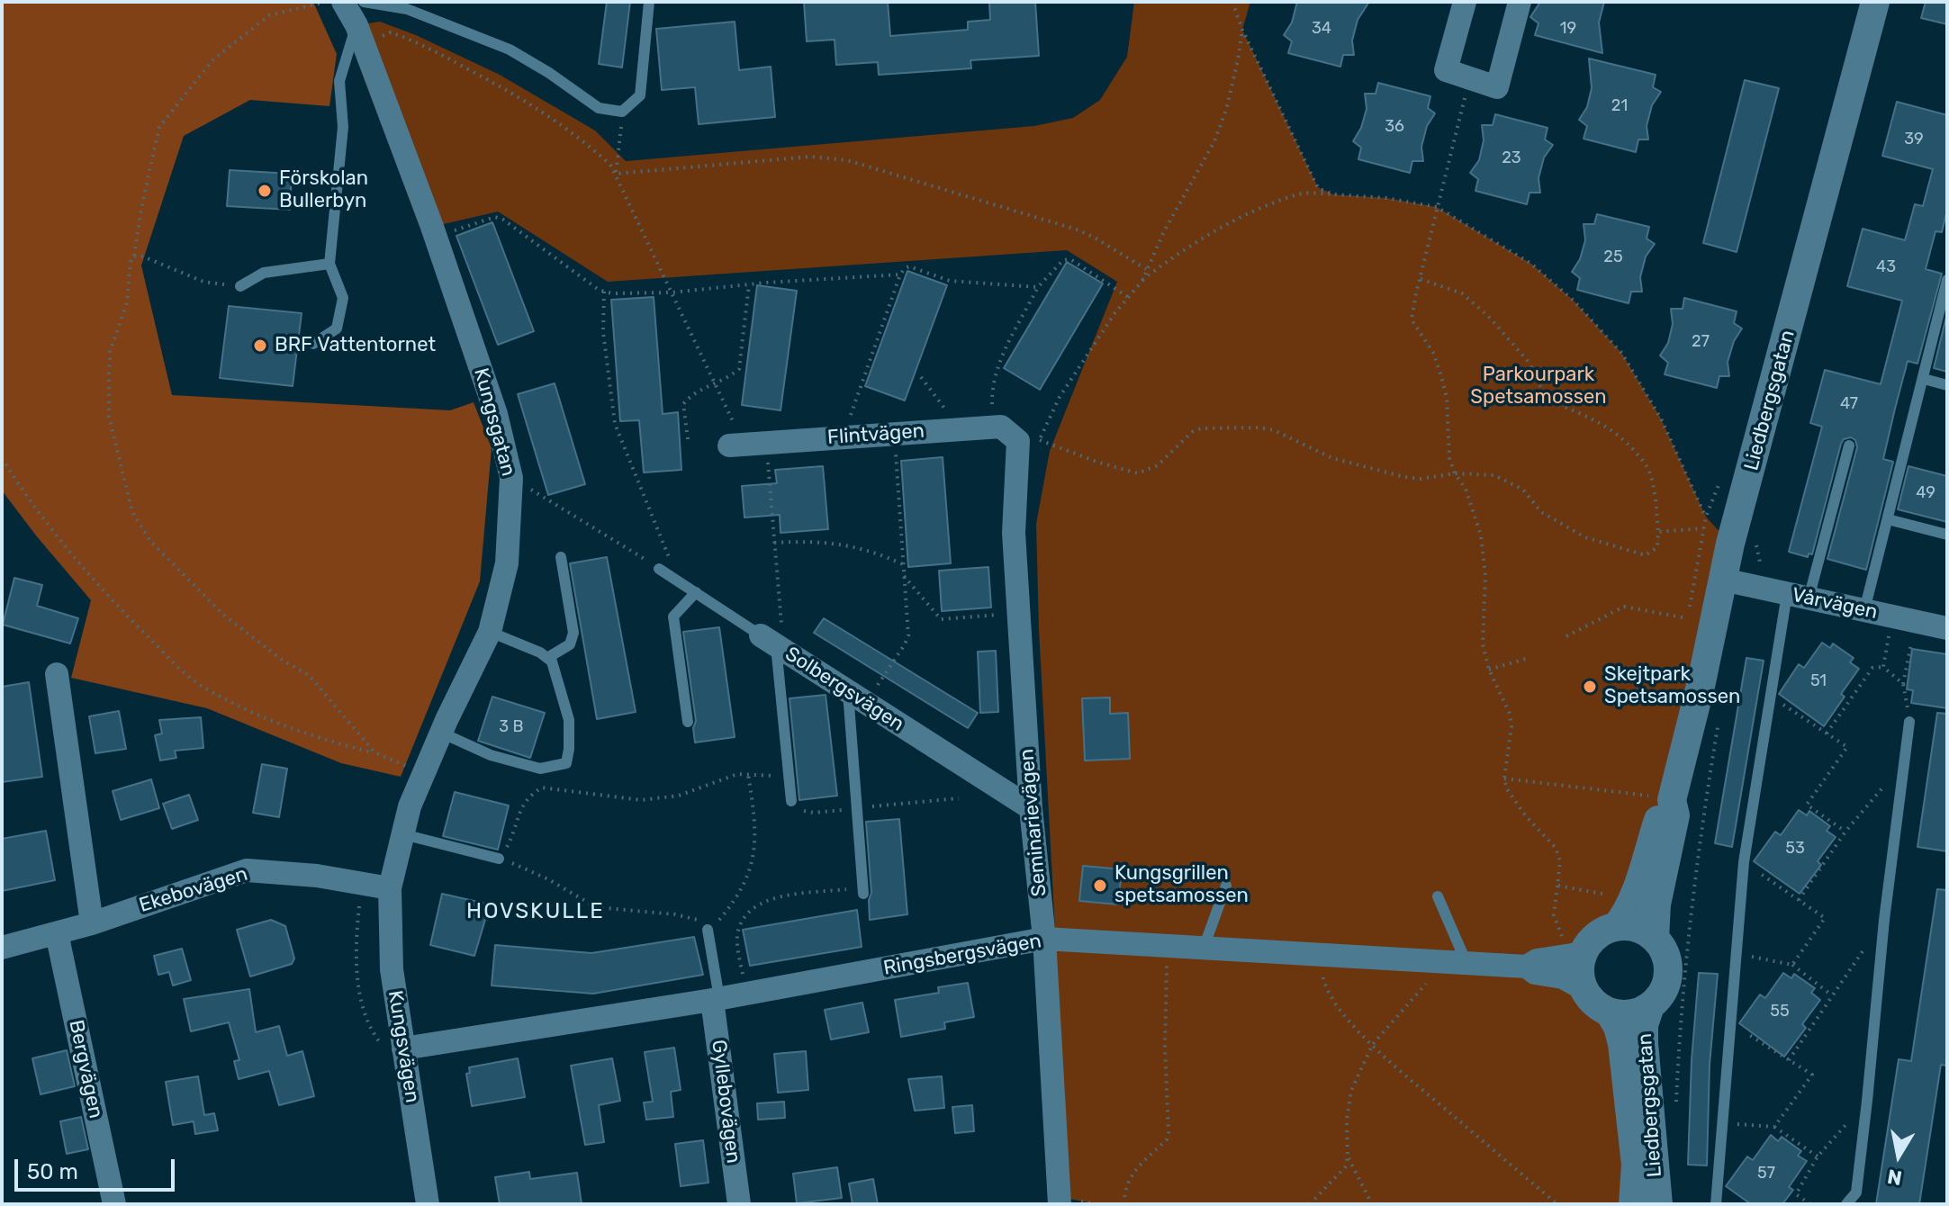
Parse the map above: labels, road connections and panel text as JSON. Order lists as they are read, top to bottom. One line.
{"streets":{"street":["Liedbergsgatan","Kungsgatan","Flintvägen","Vårvägen","Solbergsvägen","Seminarievägen","Ekebovägen","Ringsbergsvägen","Kungsvägen","Bergvägen","Gyllebovägen"]},"crossings":[["Liedbergsgatan","Vårvägen"],["Liedbergsgatan","Ringsbergsvägen"],["Kungsgatan","Ekebovägen"],["Kungsgatan","Kungsvägen"],["Solbergsvägen","Seminarievägen"],["Seminarievägen","Ringsbergsvägen"],["Ekebovägen","Kungsvägen"],["Ekebovägen","Bergvägen"],["Ringsbergsvägen","Kungsvägen"],["Ringsbergsvägen","Gyllebovägen"]],"districts":["HOVSKULLE"],"parks":["Parkourpark Spetsamossen"],"places":["Förskolan Bullerbyn","BRF Vattentornet","Skejtpark Spetsamossen","Kungsgrillen spetsamossen"],"house_numbers":["34","19","21","36","39","23","25","43","27","47","49","51","3 B","53","55","57"],"scale_bar":"50 m","north":"bottom"}
